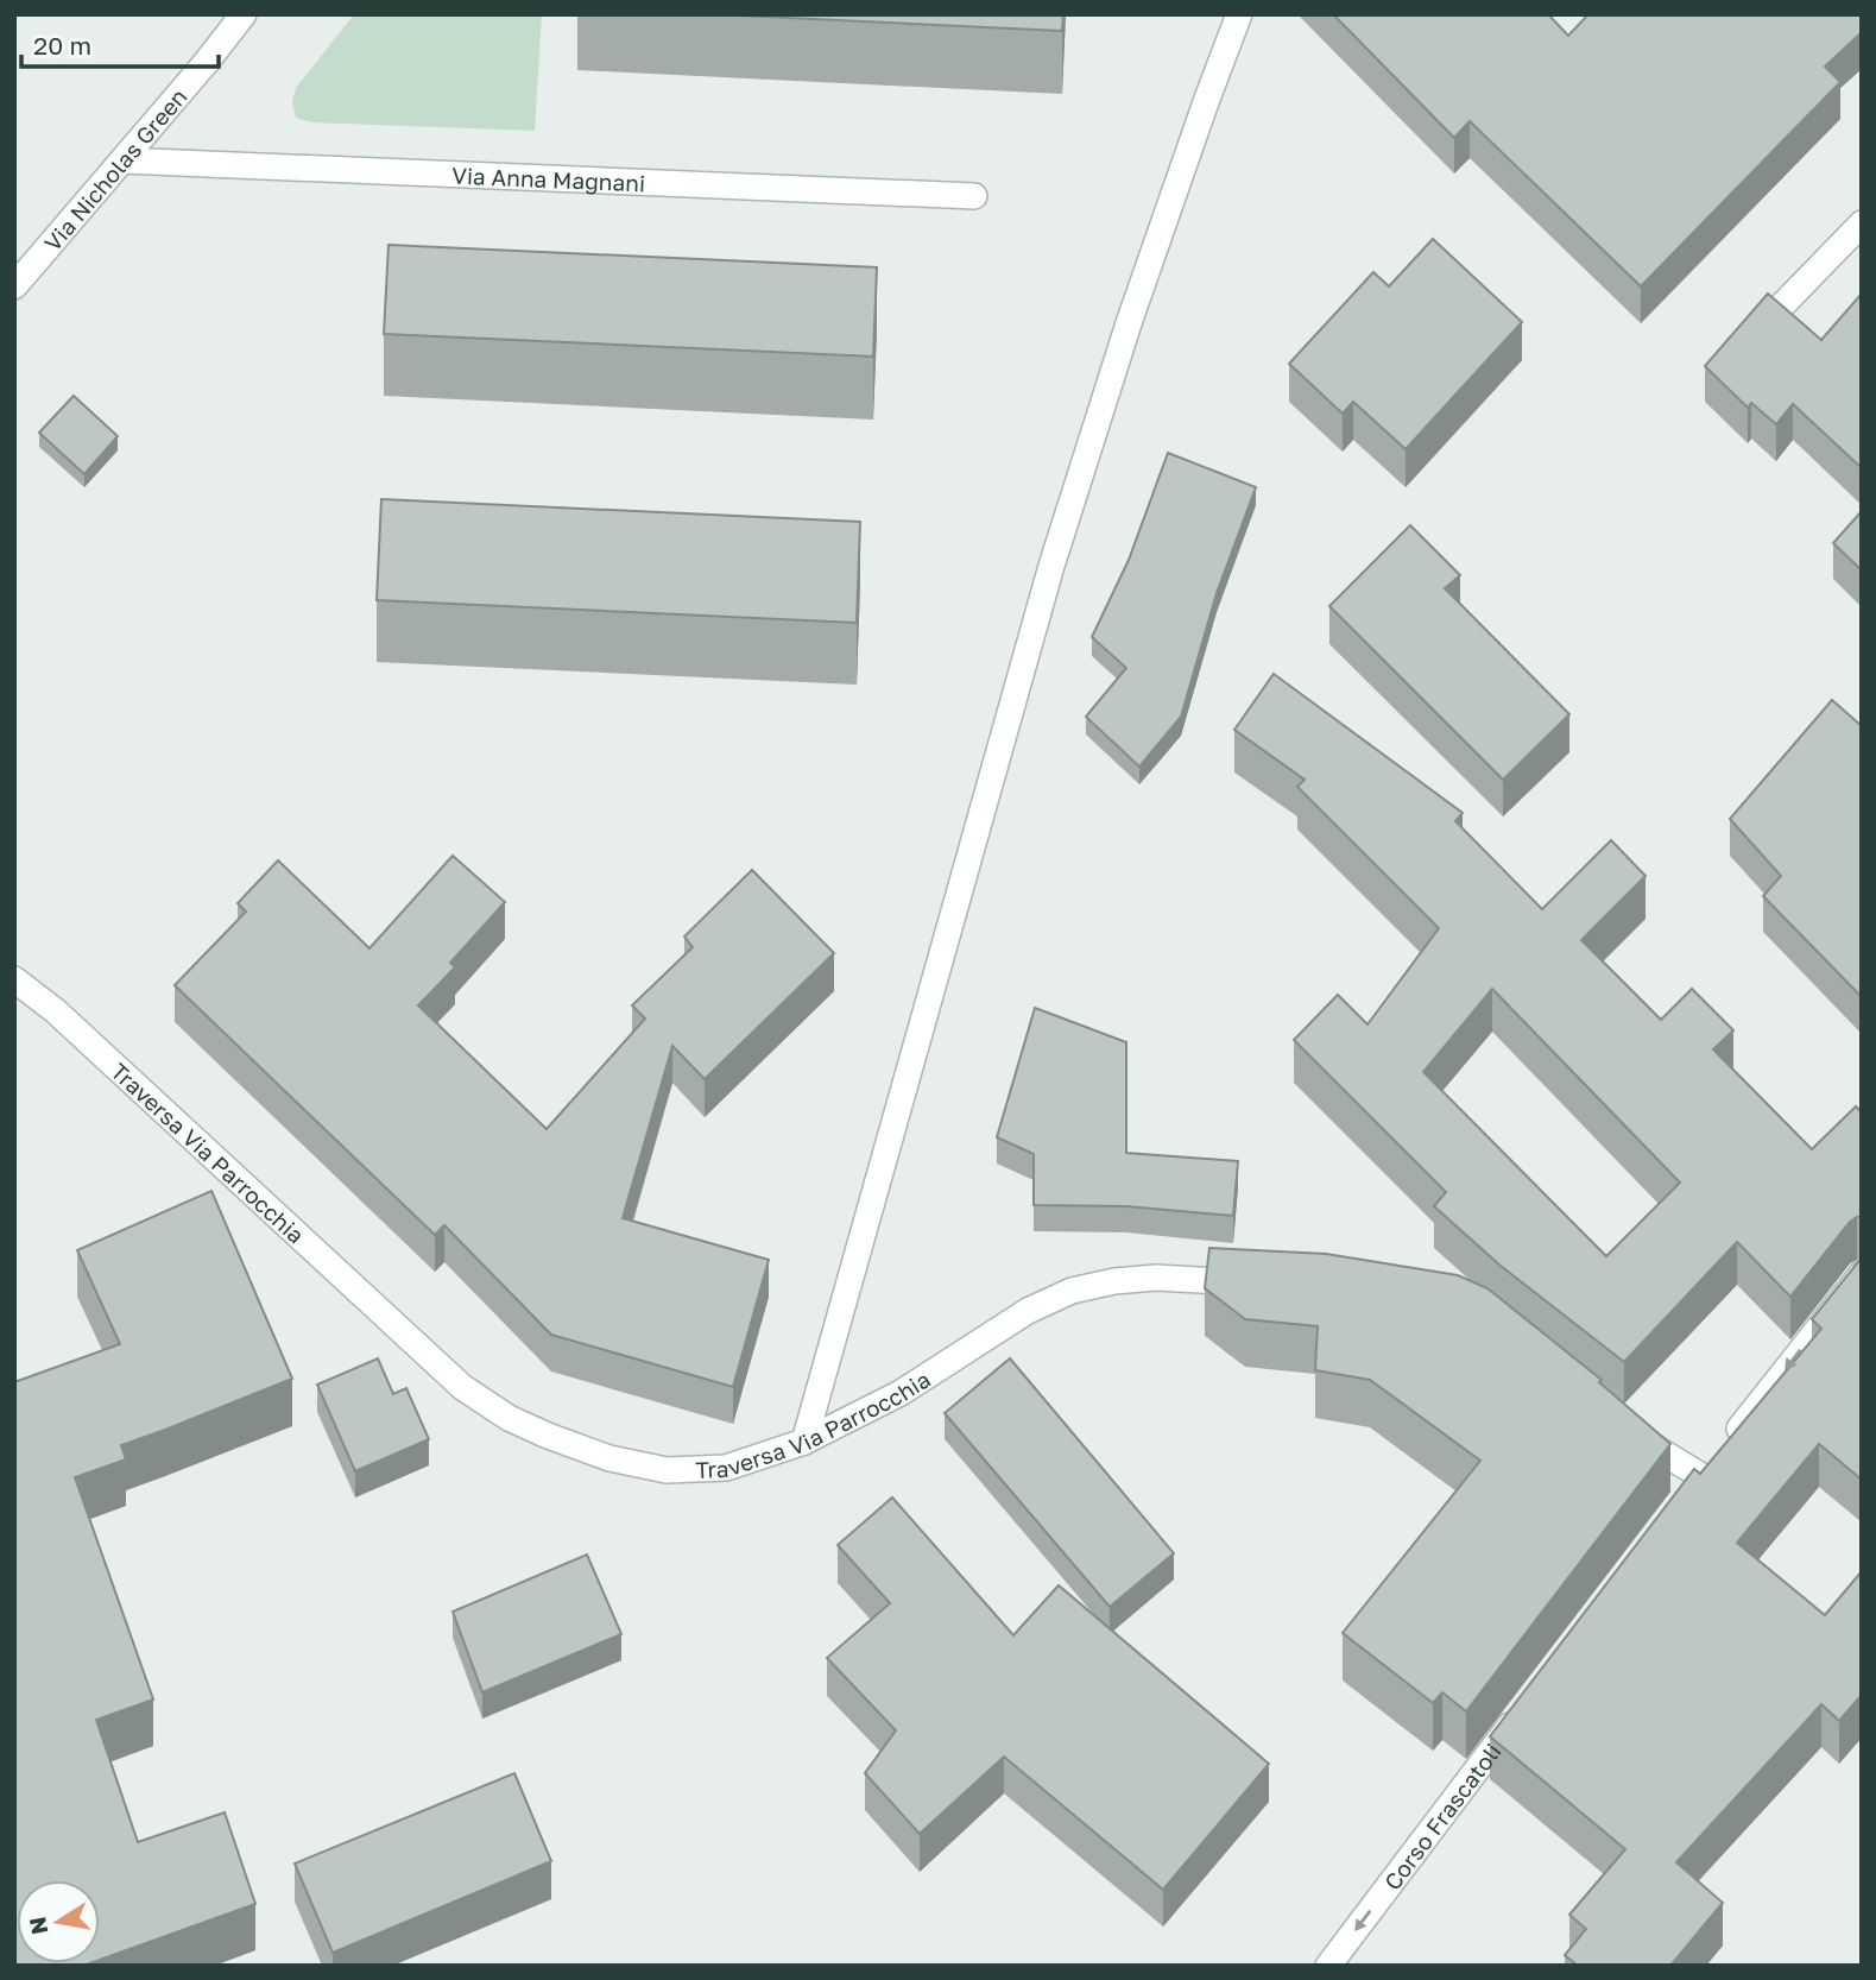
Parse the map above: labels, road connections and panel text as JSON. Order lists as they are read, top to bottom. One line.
{"streets":{"street":["Via Nicholas Green","Via Anna Magnani","Traversa Via Parrocchia","Corso Frascatoli"]},"crossings":[["Via Nicholas Green","Via Anna Magnani"]],"one_way":["Corso Frascatoli"],"scale_bar":"20 m","north":"left"}
